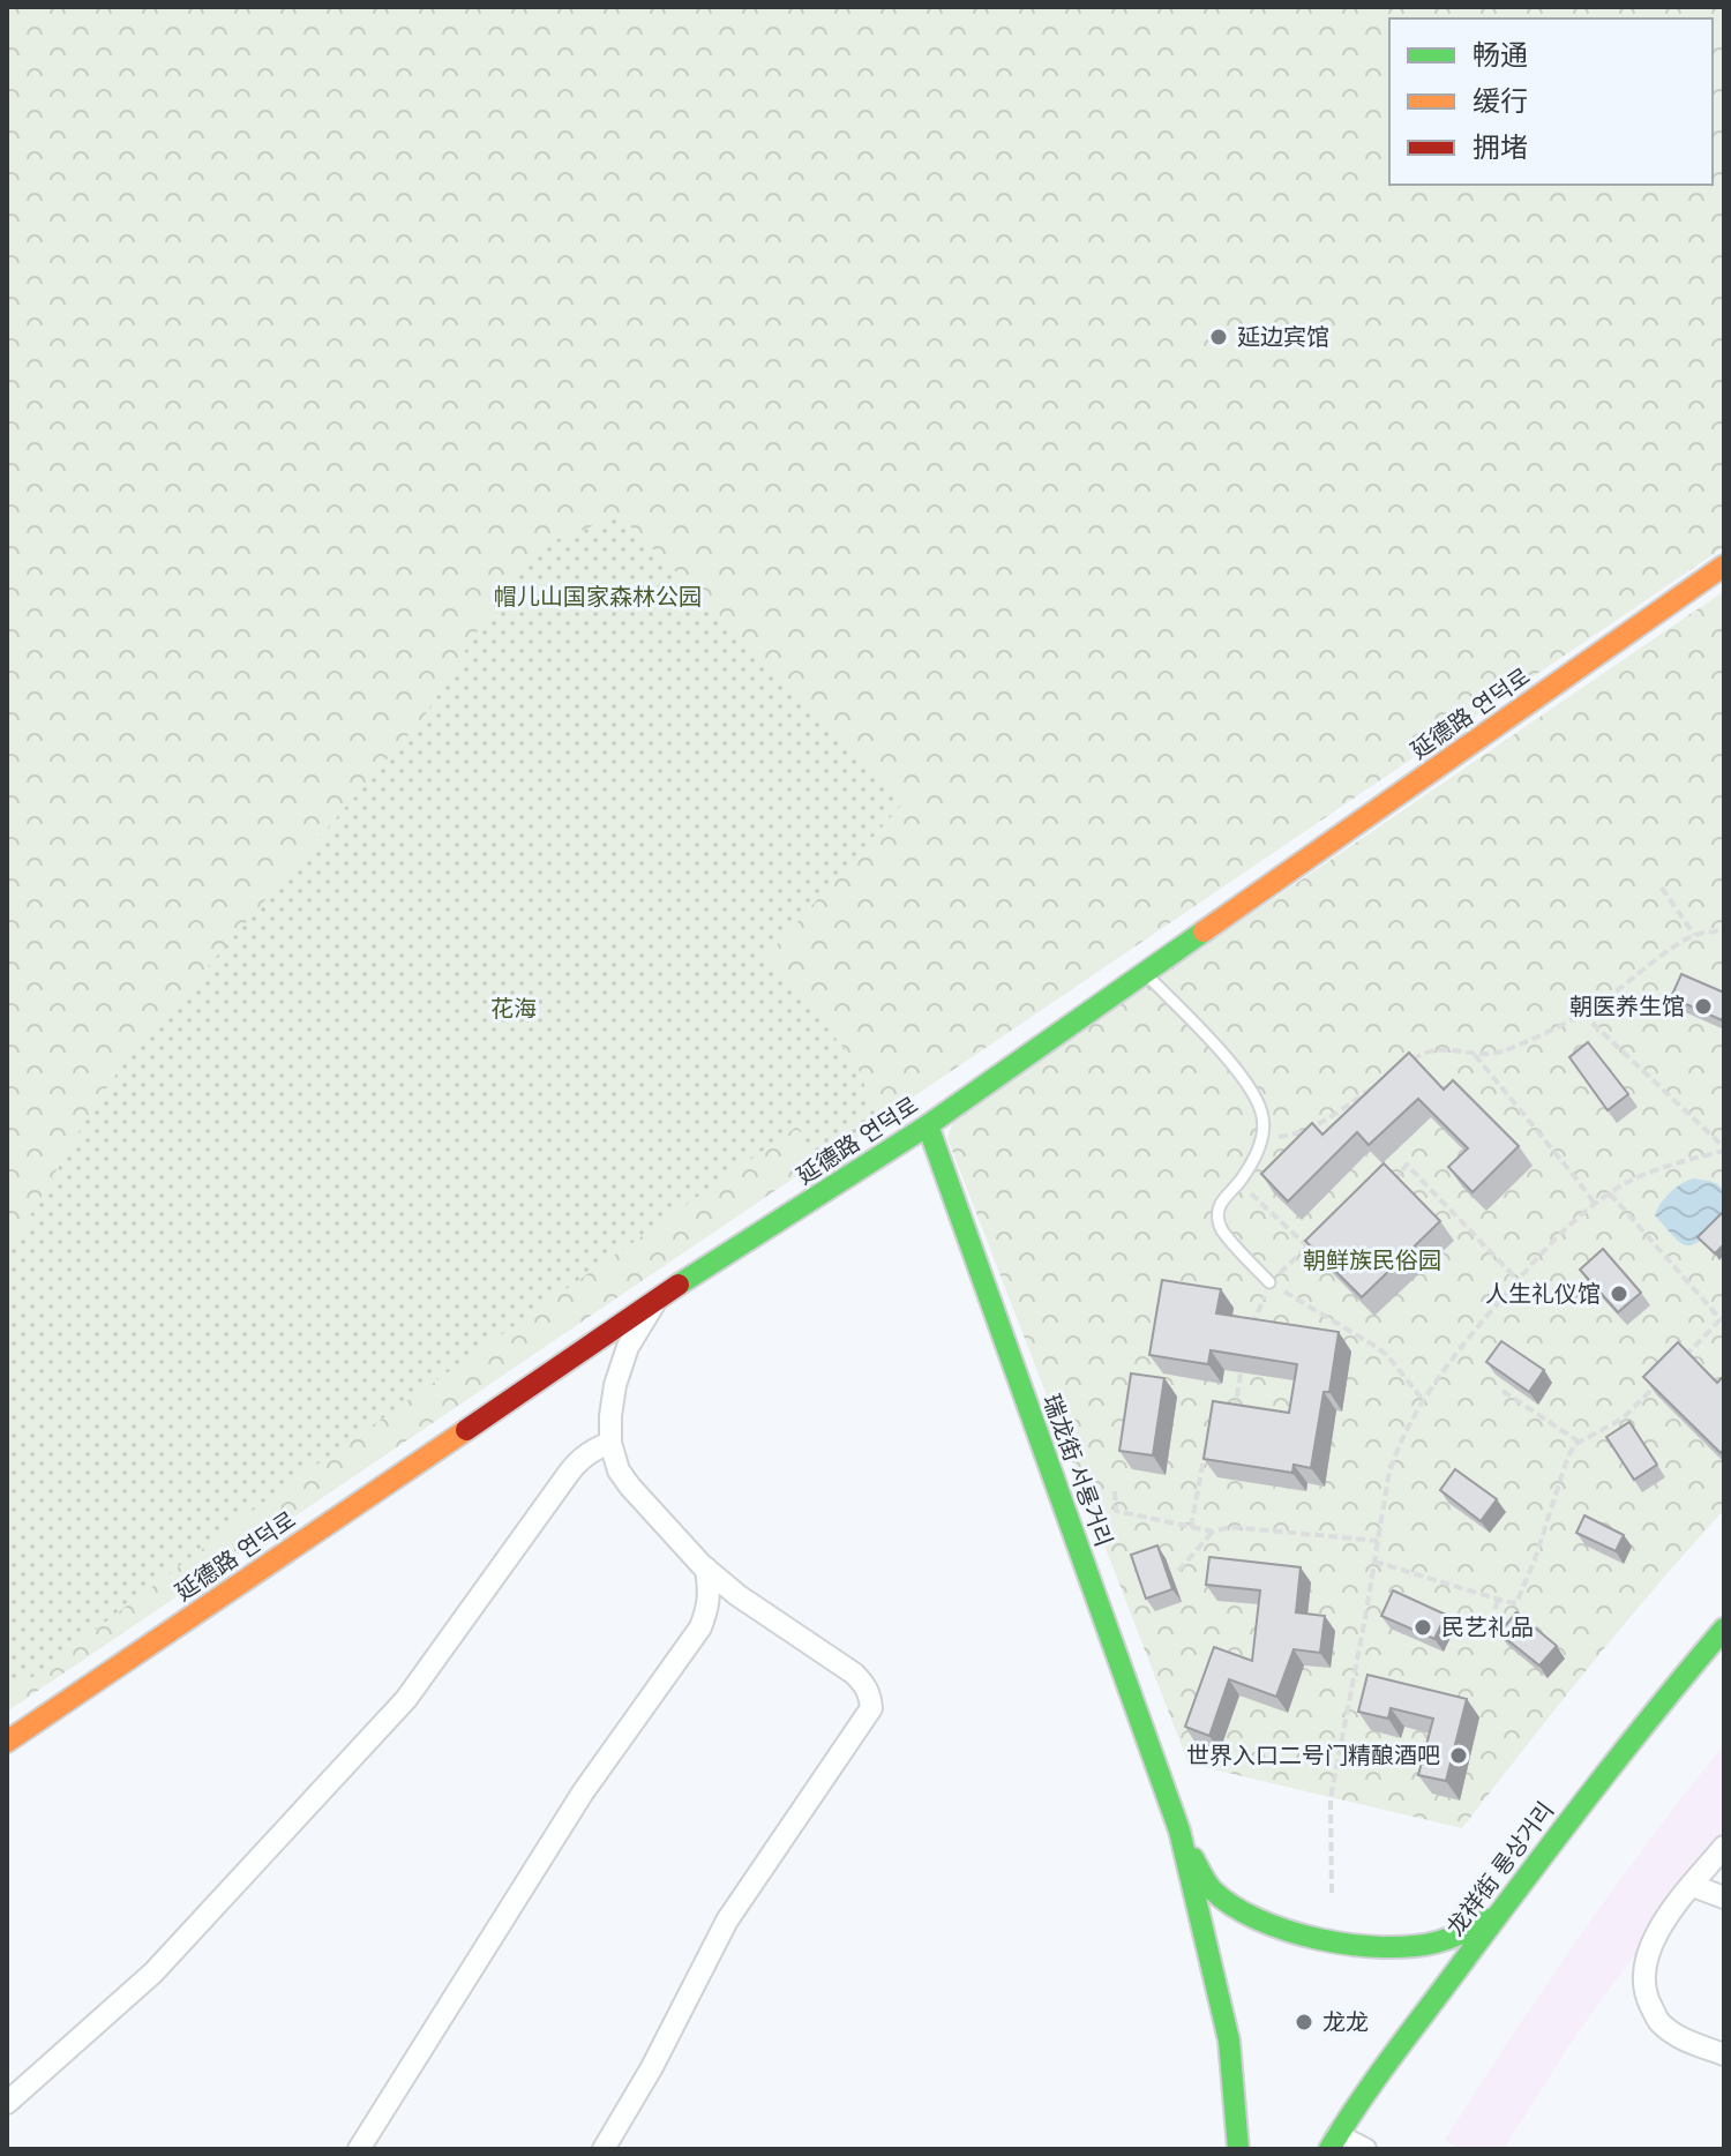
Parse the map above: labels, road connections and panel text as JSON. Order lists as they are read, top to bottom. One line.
{"streets":{"street":["延德路 연덕로","瑞龙街 서룡거리","龙祥街 룡상거리"]},"crossings":[["延德路 연덕로","瑞龙街 서룡거리"],["瑞龙街 서룡거리","龙祥街 룡상거리"]],"parks":["帽儿山国家森林公园","花海","朝鲜族民俗园"],"places":["延边宾馆","朝医养生馆","人生礼仪馆","民艺礼品","世界入口二号门精酿酒吧","龙龙"],"legend":["畅通","缓行","拥堵"]}
